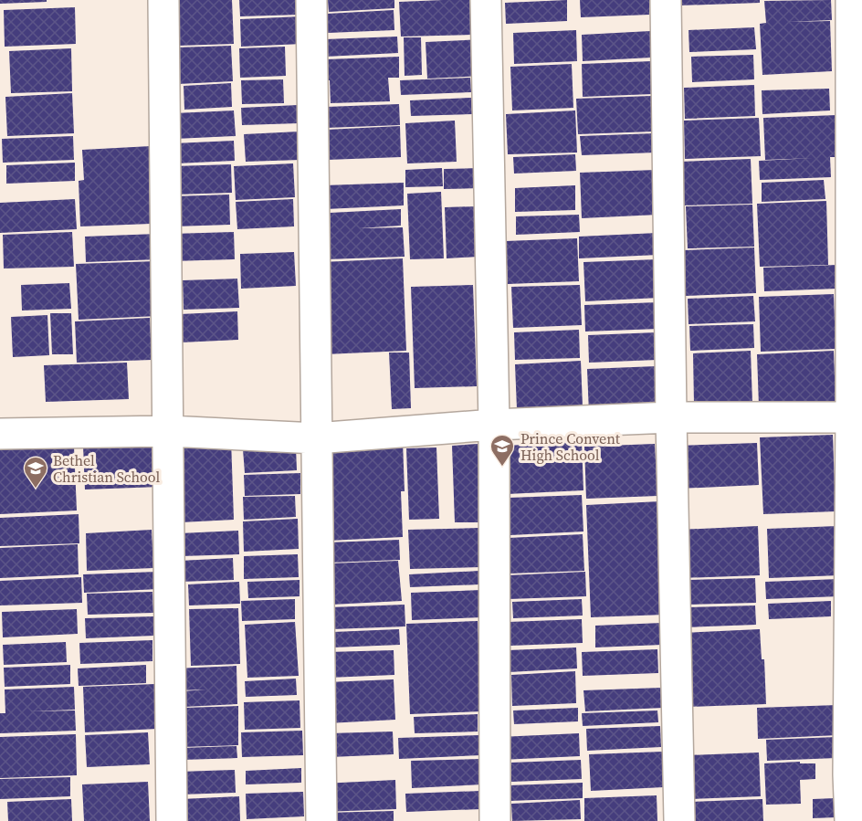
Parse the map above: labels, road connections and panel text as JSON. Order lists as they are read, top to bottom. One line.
{"places":{"school or university":["Prince Convent High School","Bethel Christian School"]}}
